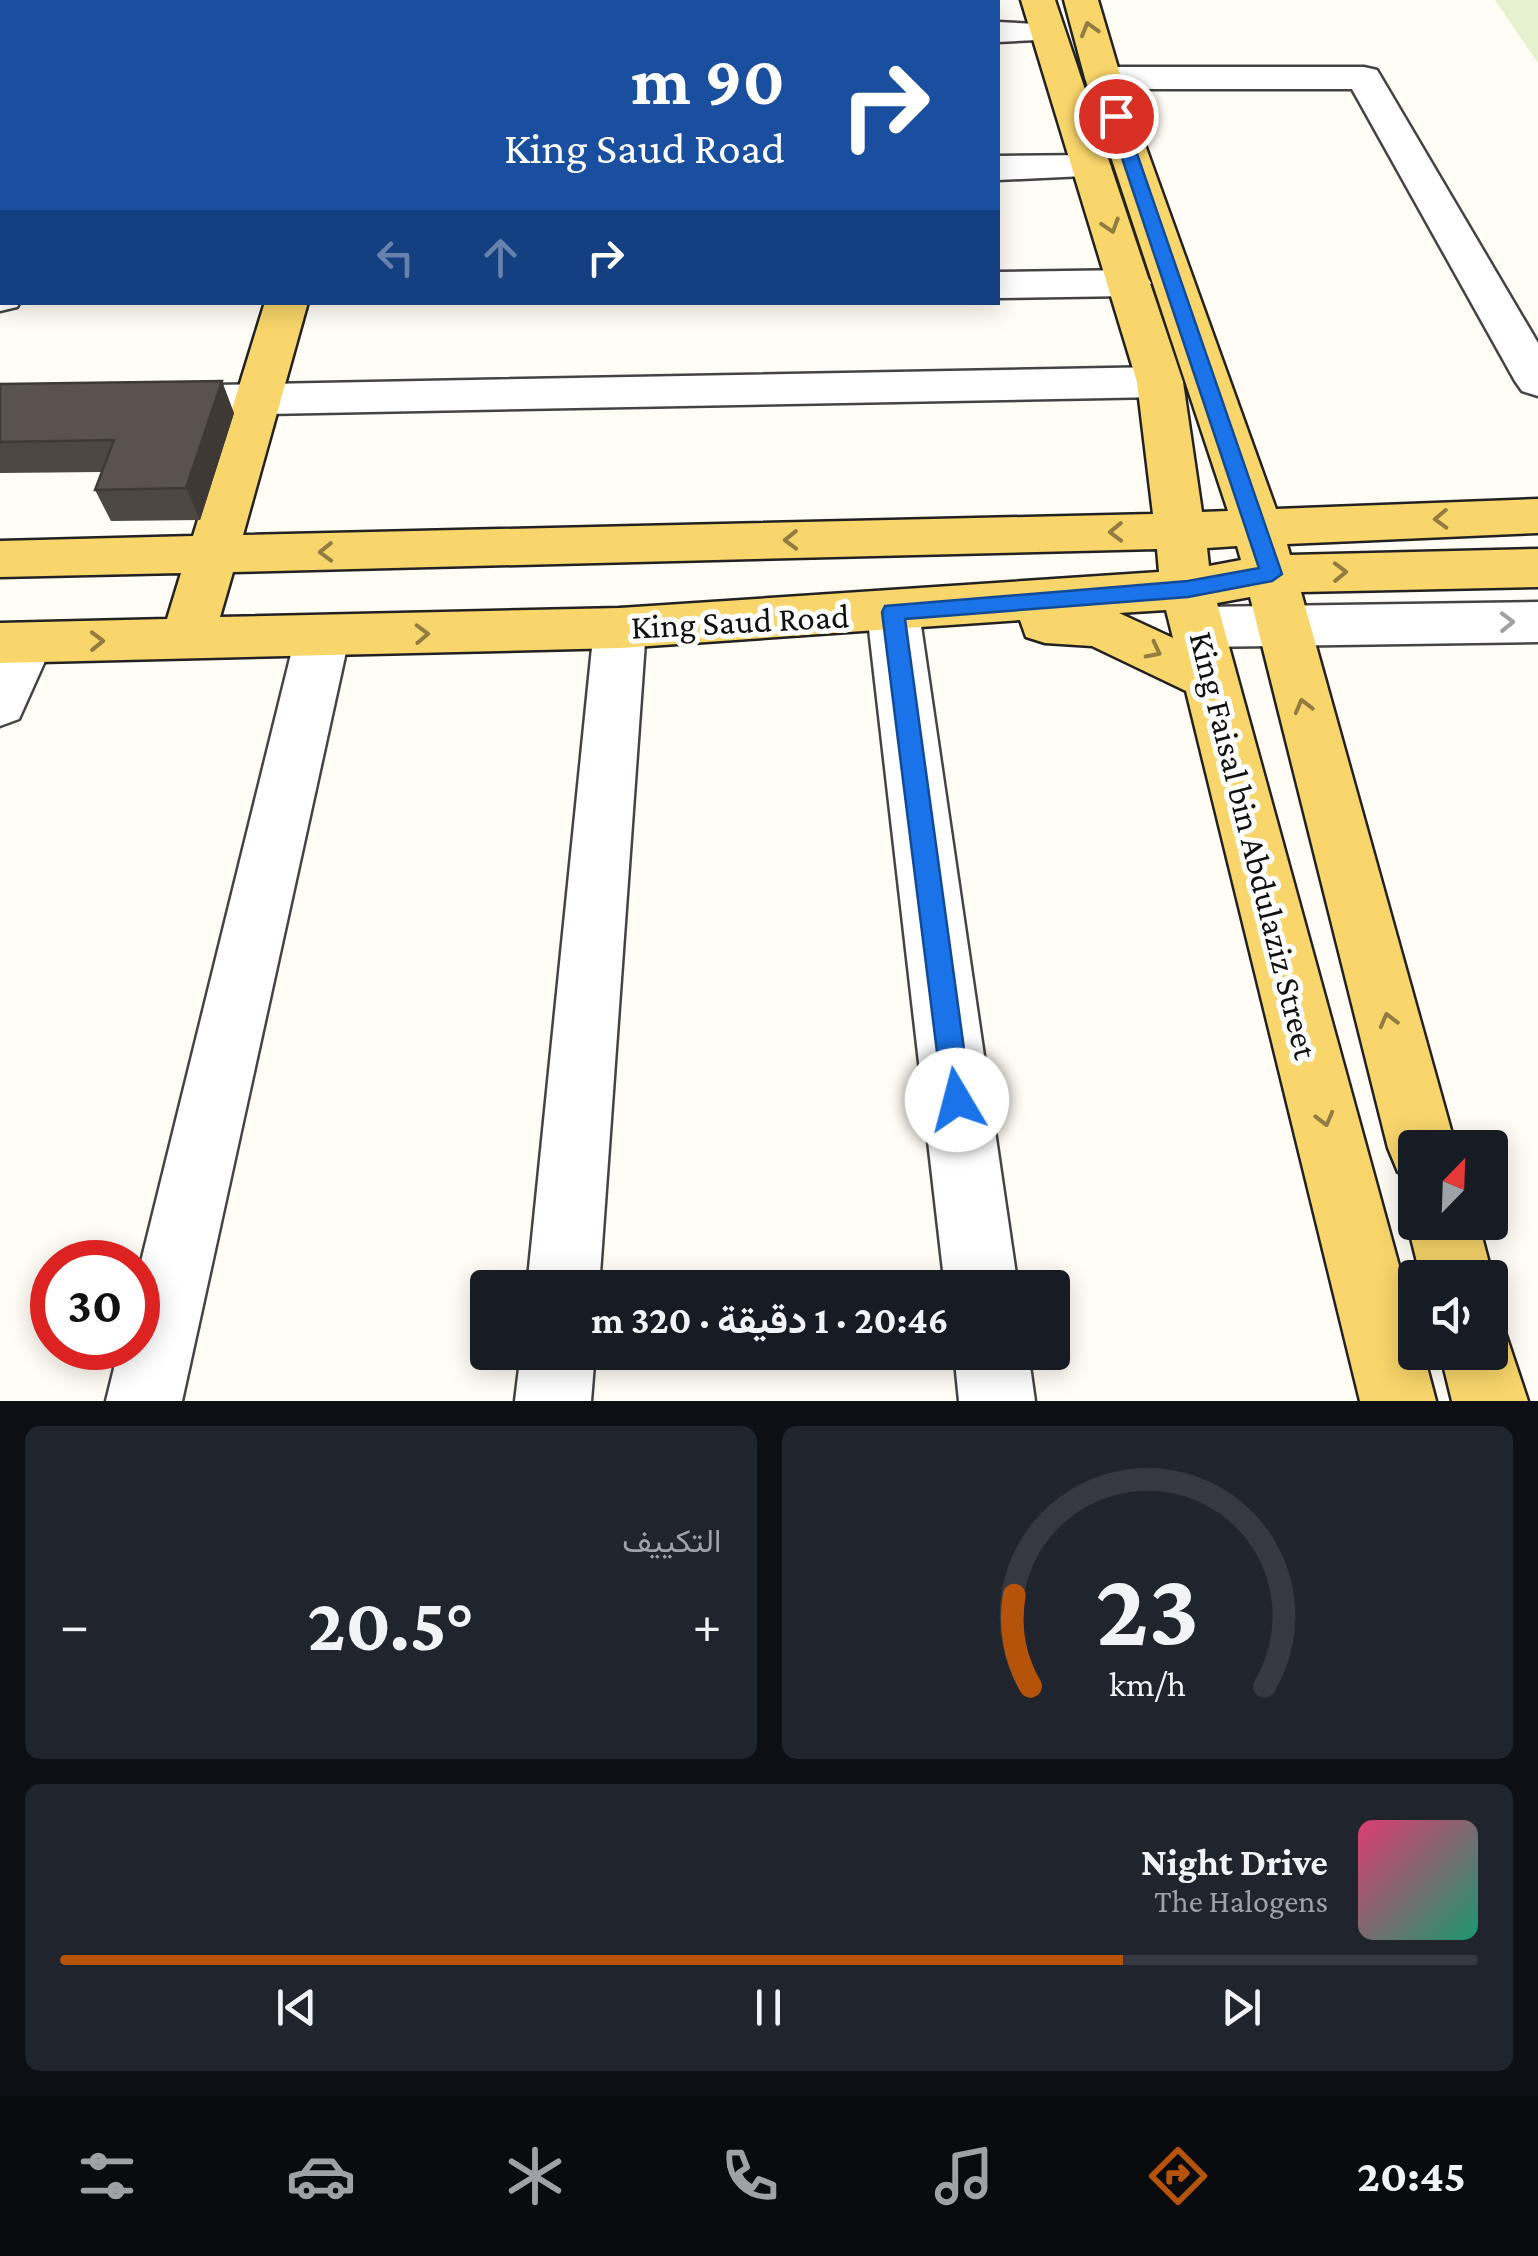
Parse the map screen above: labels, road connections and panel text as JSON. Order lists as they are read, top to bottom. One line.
{"streets":{"main road":["King Saud Road","King Faisal bin Abdulaziz Street"]},"crossings":[["King Saud Road","King Faisal bin Abdulaziz Street"]],"north":"top right","page":{"turn":["90 m","King Saud Road"],"limit":"30","trip":"20:46 · 1 دقيقة · 320 m","tile":"التكييف","heat":["−","20.5°","+"],"song":["Night Drive","The Halogens"],"tabs":"20:45","gauge":["23","km/h"]}}
